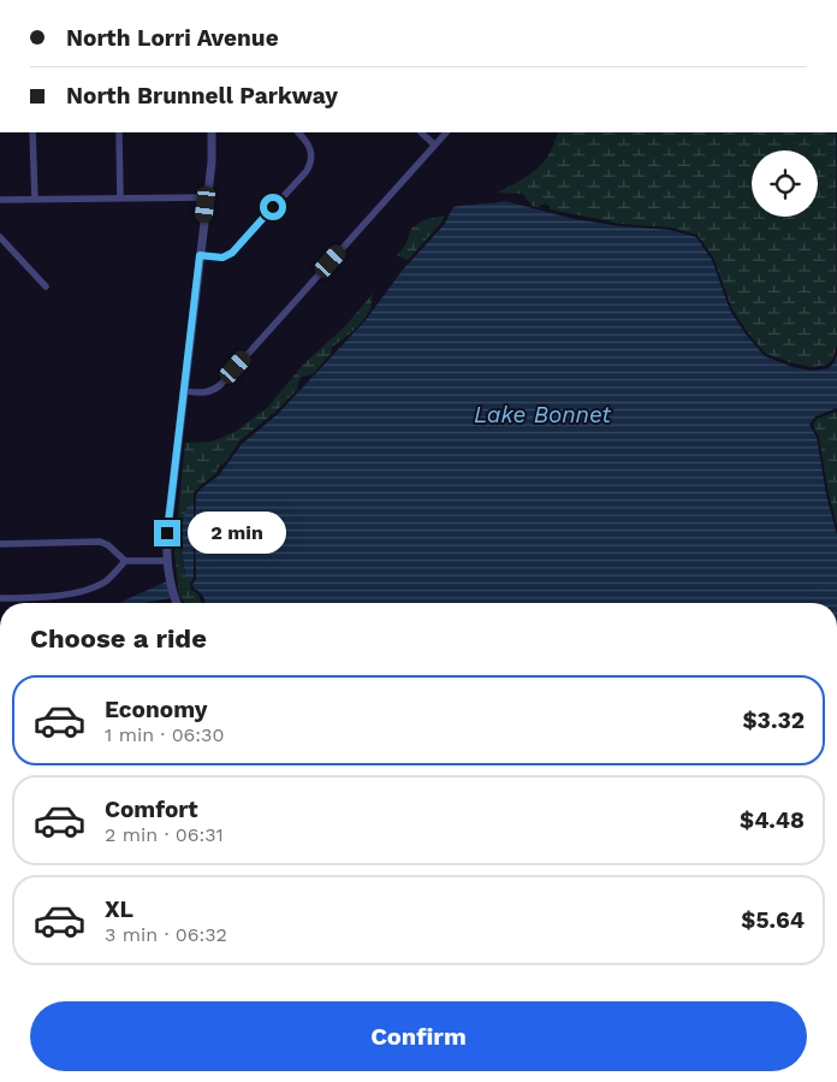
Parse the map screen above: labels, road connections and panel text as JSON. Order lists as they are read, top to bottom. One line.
{"water":["Lake Bonnet"],"page":{"banner":["North Lorri Avenue","North Brunnell Parkway"],"bubble":"2 min","heading":"Choose a ride","list":[{"name":"Economy","note":"1 min · 06:30","value":"$3.32"},{"name":"Comfort","note":"2 min · 06:31","value":"$4.48"},{"name":"XL","note":"3 min · 06:32","value":"$5.64"}],"buttons":"Confirm"}}
